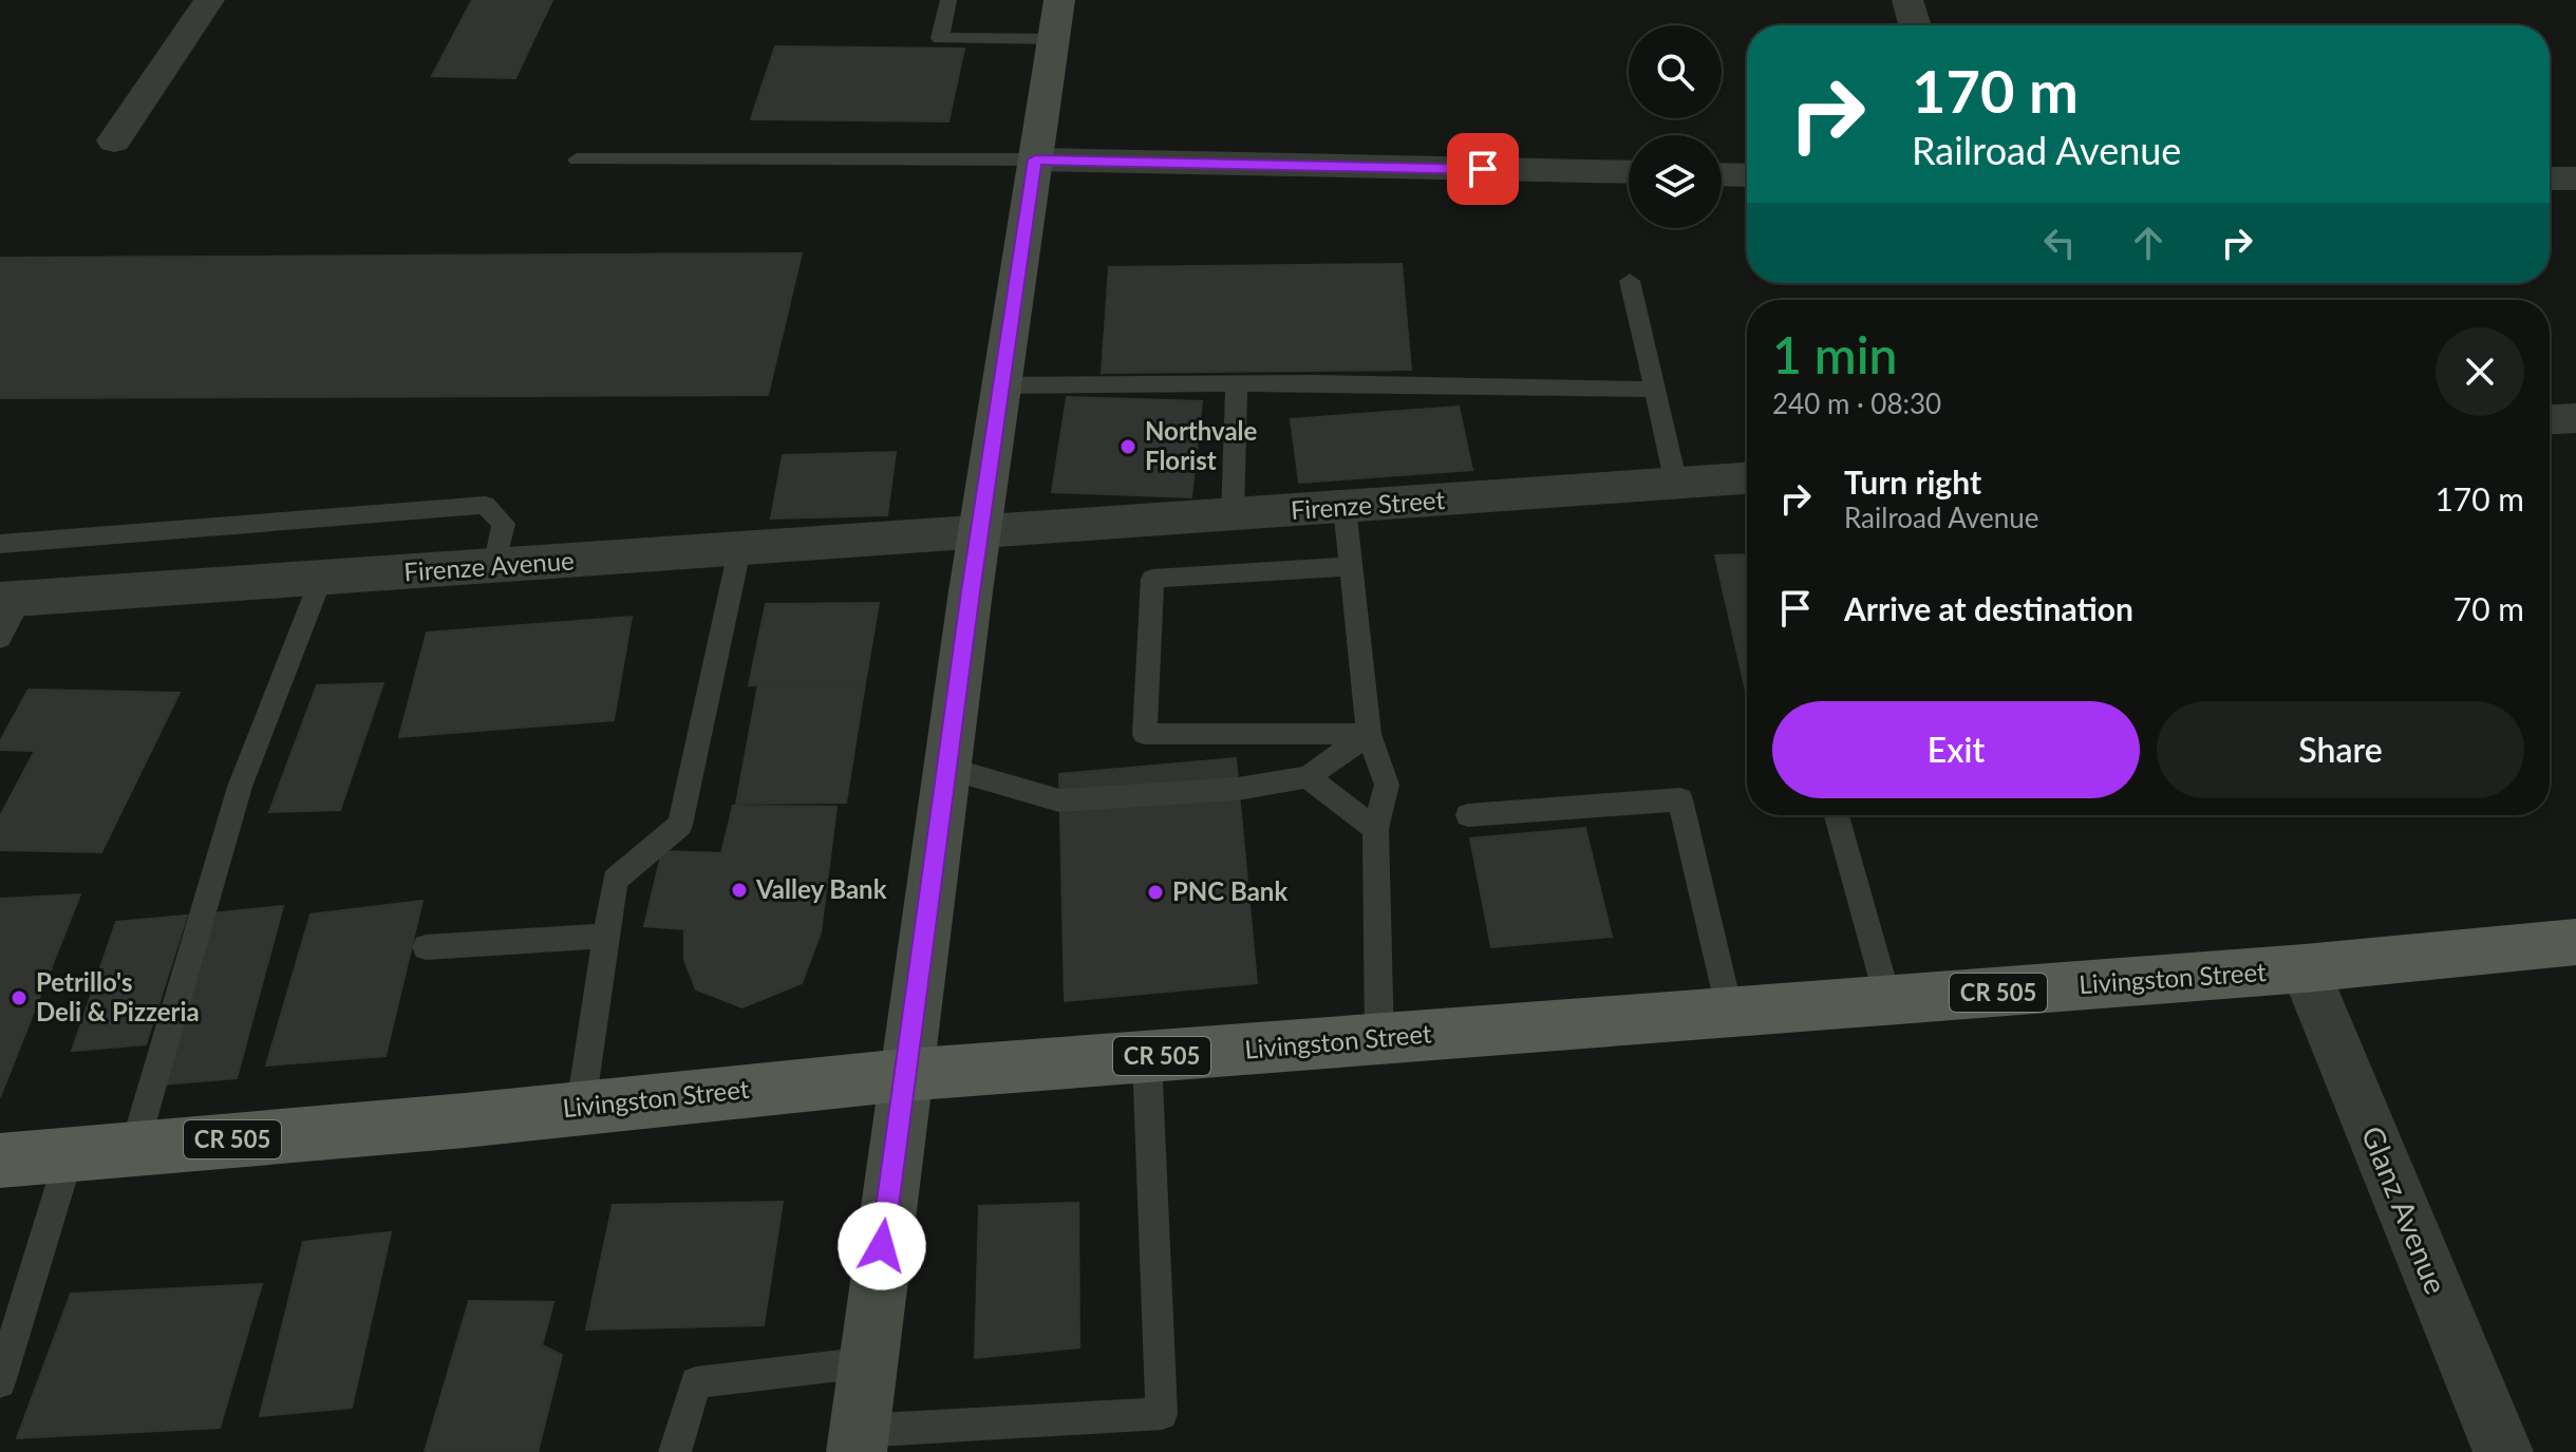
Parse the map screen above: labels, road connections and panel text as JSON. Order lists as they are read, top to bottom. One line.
{"streets":{"main road":["Livingston Street","CR 505"],"street":["Firenze Street","Firenze Avenue","Glanz Avenue"]},"crossings":[["Firenze Street","Firenze Avenue"],["Livingston Street","Glanz Avenue"]],"places":["Northvale Florist","Valley Bank","PNC Bank","Petrillo's Deli & Pizzeria"],"page":{"turn":["170 m","Railroad Avenue"],"heading":["1 min","240 m · 08:30"],"list":[{"name":"Turn right","note":"Railroad Avenue","value":"170 m"},{"name":"Arrive at destination","value":"70 m"}],"buttons":["Exit","Share"]}}
